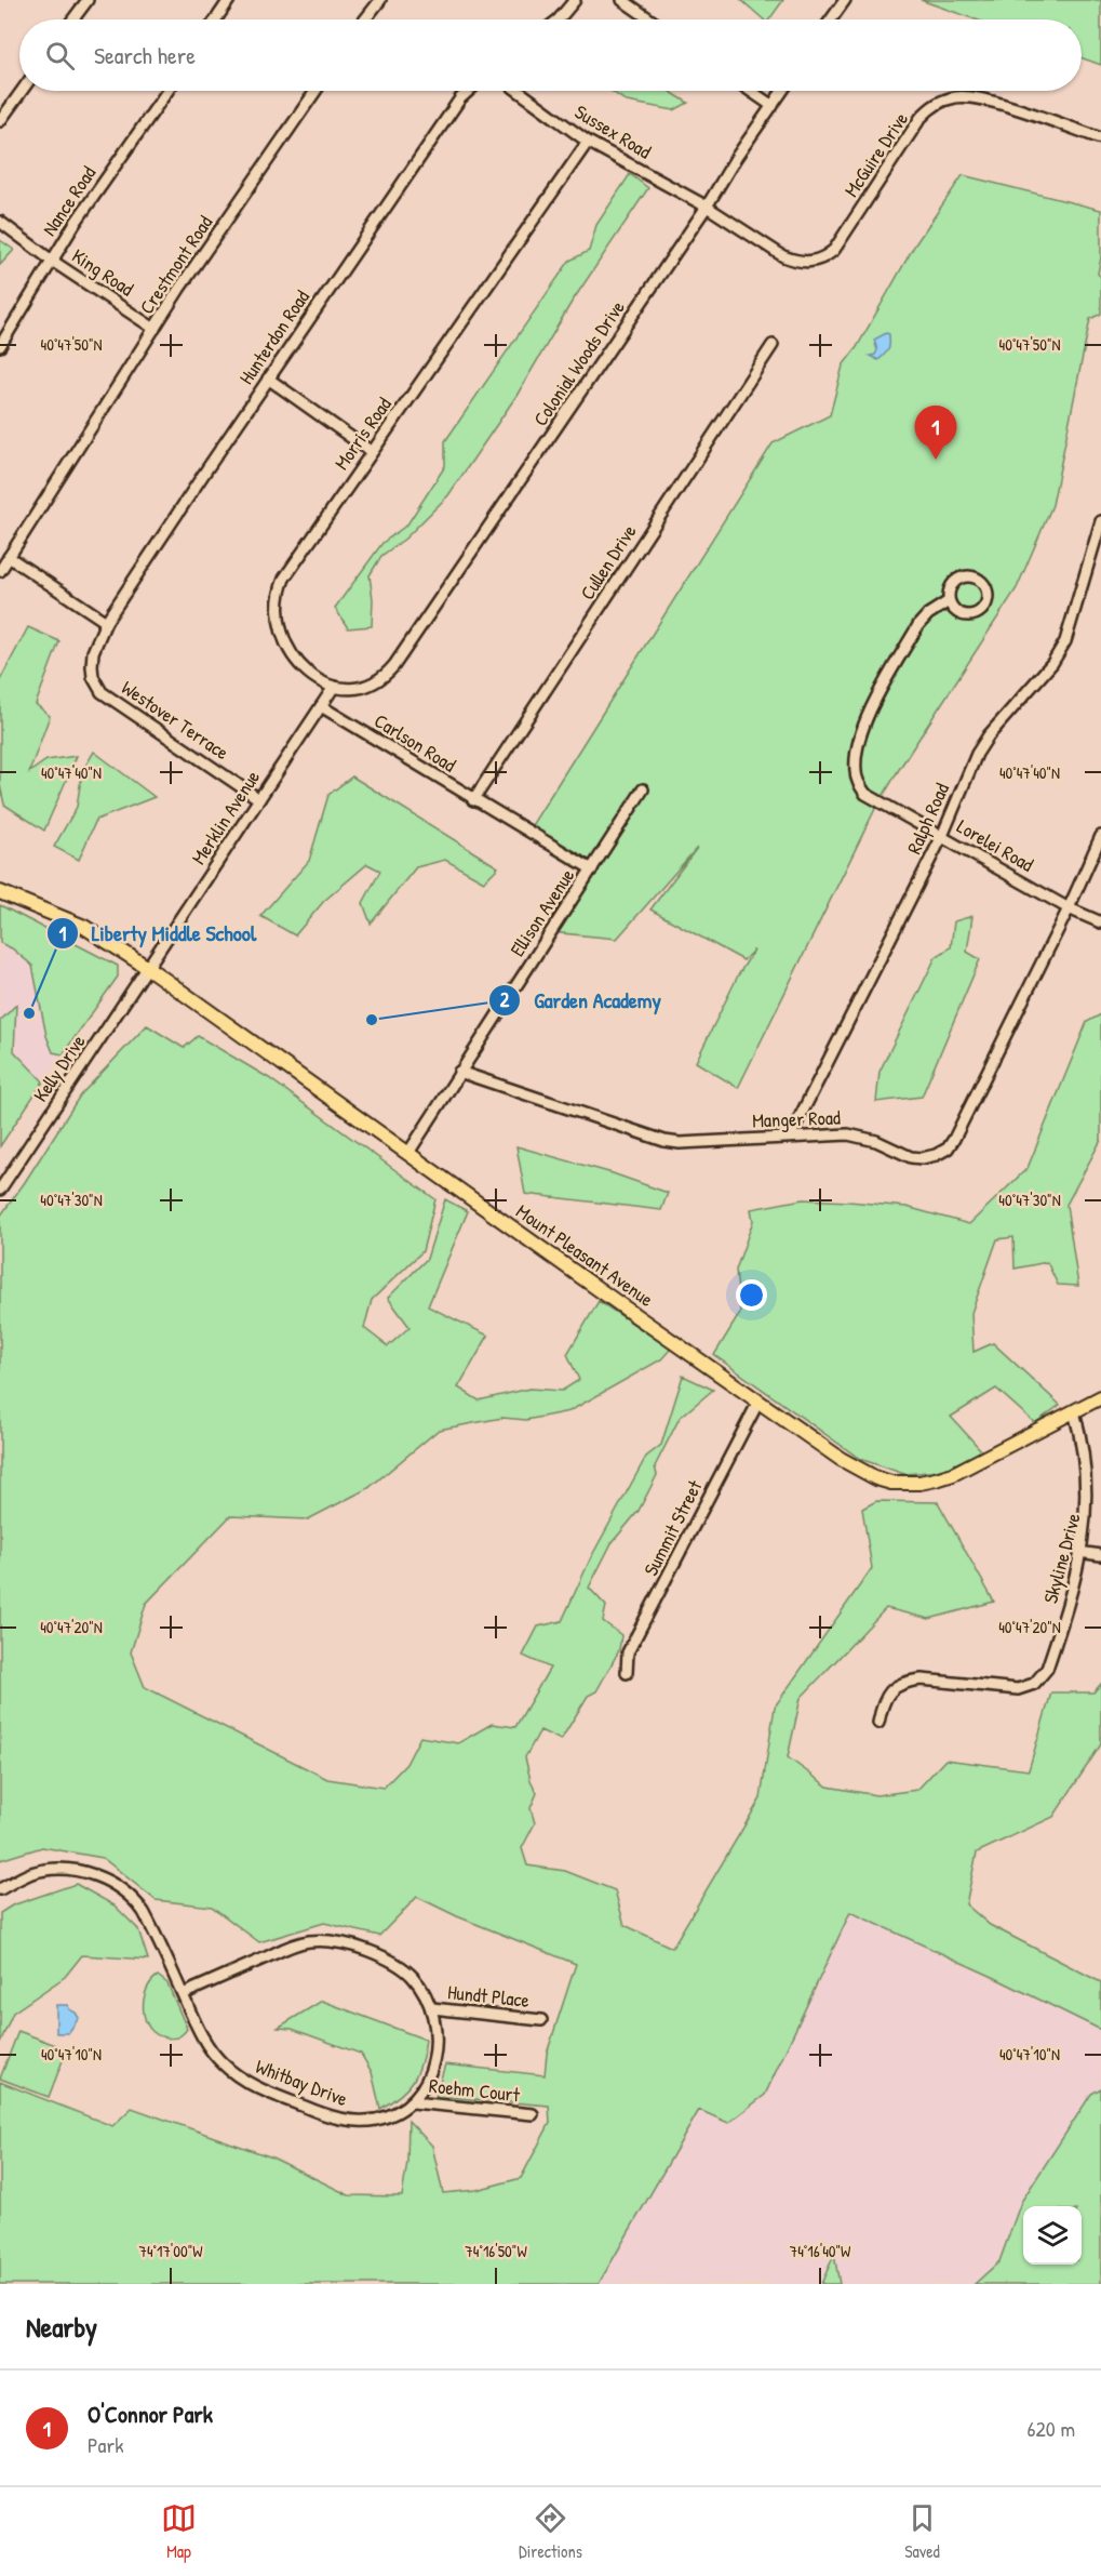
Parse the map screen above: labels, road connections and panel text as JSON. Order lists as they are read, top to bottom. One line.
{"streets":{"main road":["Mount Pleasant Avenue"],"street":["Sussex Road","McGuire Drive","Nance Road","Crestmont Road","King Road","Hunterdon Road","Colonial Woods Drive","Morris Road","Cullen Drive","Westover Terrace","Carlson Road","Merklin Avenue","Ralph Road","Lorelei Road","Ellison Avenue","Kelly Drive","Manger Road","Summit Street","Skyline Drive","Hundt Place","Whitbay Drive","Roehm Court"]},"crossings":[["Sussex Road","McGuire Drive"],["Sussex Road","Colonial Woods Drive"],["Sussex Road","Morris Road"],["McGuire Drive","Colonial Woods Drive"],["Nance Road","King Road"],["Crestmont Road","King Road"],["Hunterdon Road","Westover Terrace"],["Colonial Woods Drive","Morris Road"],["Colonial Woods Drive","Merklin Avenue"],["Morris Road","Merklin Avenue"],["Cullen Drive","Carlson Road"],["Westover Terrace","Merklin Avenue"],["Carlson Road","Merklin Avenue"],["Carlson Road","Ellison Avenue"],["Merklin Avenue","Kelly Drive"],["Merklin Avenue","Mount Pleasant Avenue"],["Ralph Road","Lorelei Road"],["Ralph Road","Manger Road"],["Lorelei Road","Manger Road"],["Ellison Avenue","Manger Road"],["Ellison Avenue","Mount Pleasant Avenue"],["Kelly Drive","Mount Pleasant Avenue"],["Mount Pleasant Avenue","Summit Street"],["Mount Pleasant Avenue","Skyline Drive"],["Hundt Place","Whitbay Drive"],["Hundt Place","Roehm Court"],["Whitbay Drive","Roehm Court"]],"places":["Liberty Middle School","Garden Academy"],"page":{"search":"Search here","pins":"1","heading":"Nearby","list":[{"mark":"1","name":"O'Connor Park","note":"Park","value":"620 m"}],"nav":["Map","Directions","Saved"]},"coordinates":["40°47'50\"N","40°47'40\"N","40°47'30\"N","40°47'20\"N","40°47'10\"N","74°17'00\"W","74°16'50\"W","74°16'40\"W"]}
